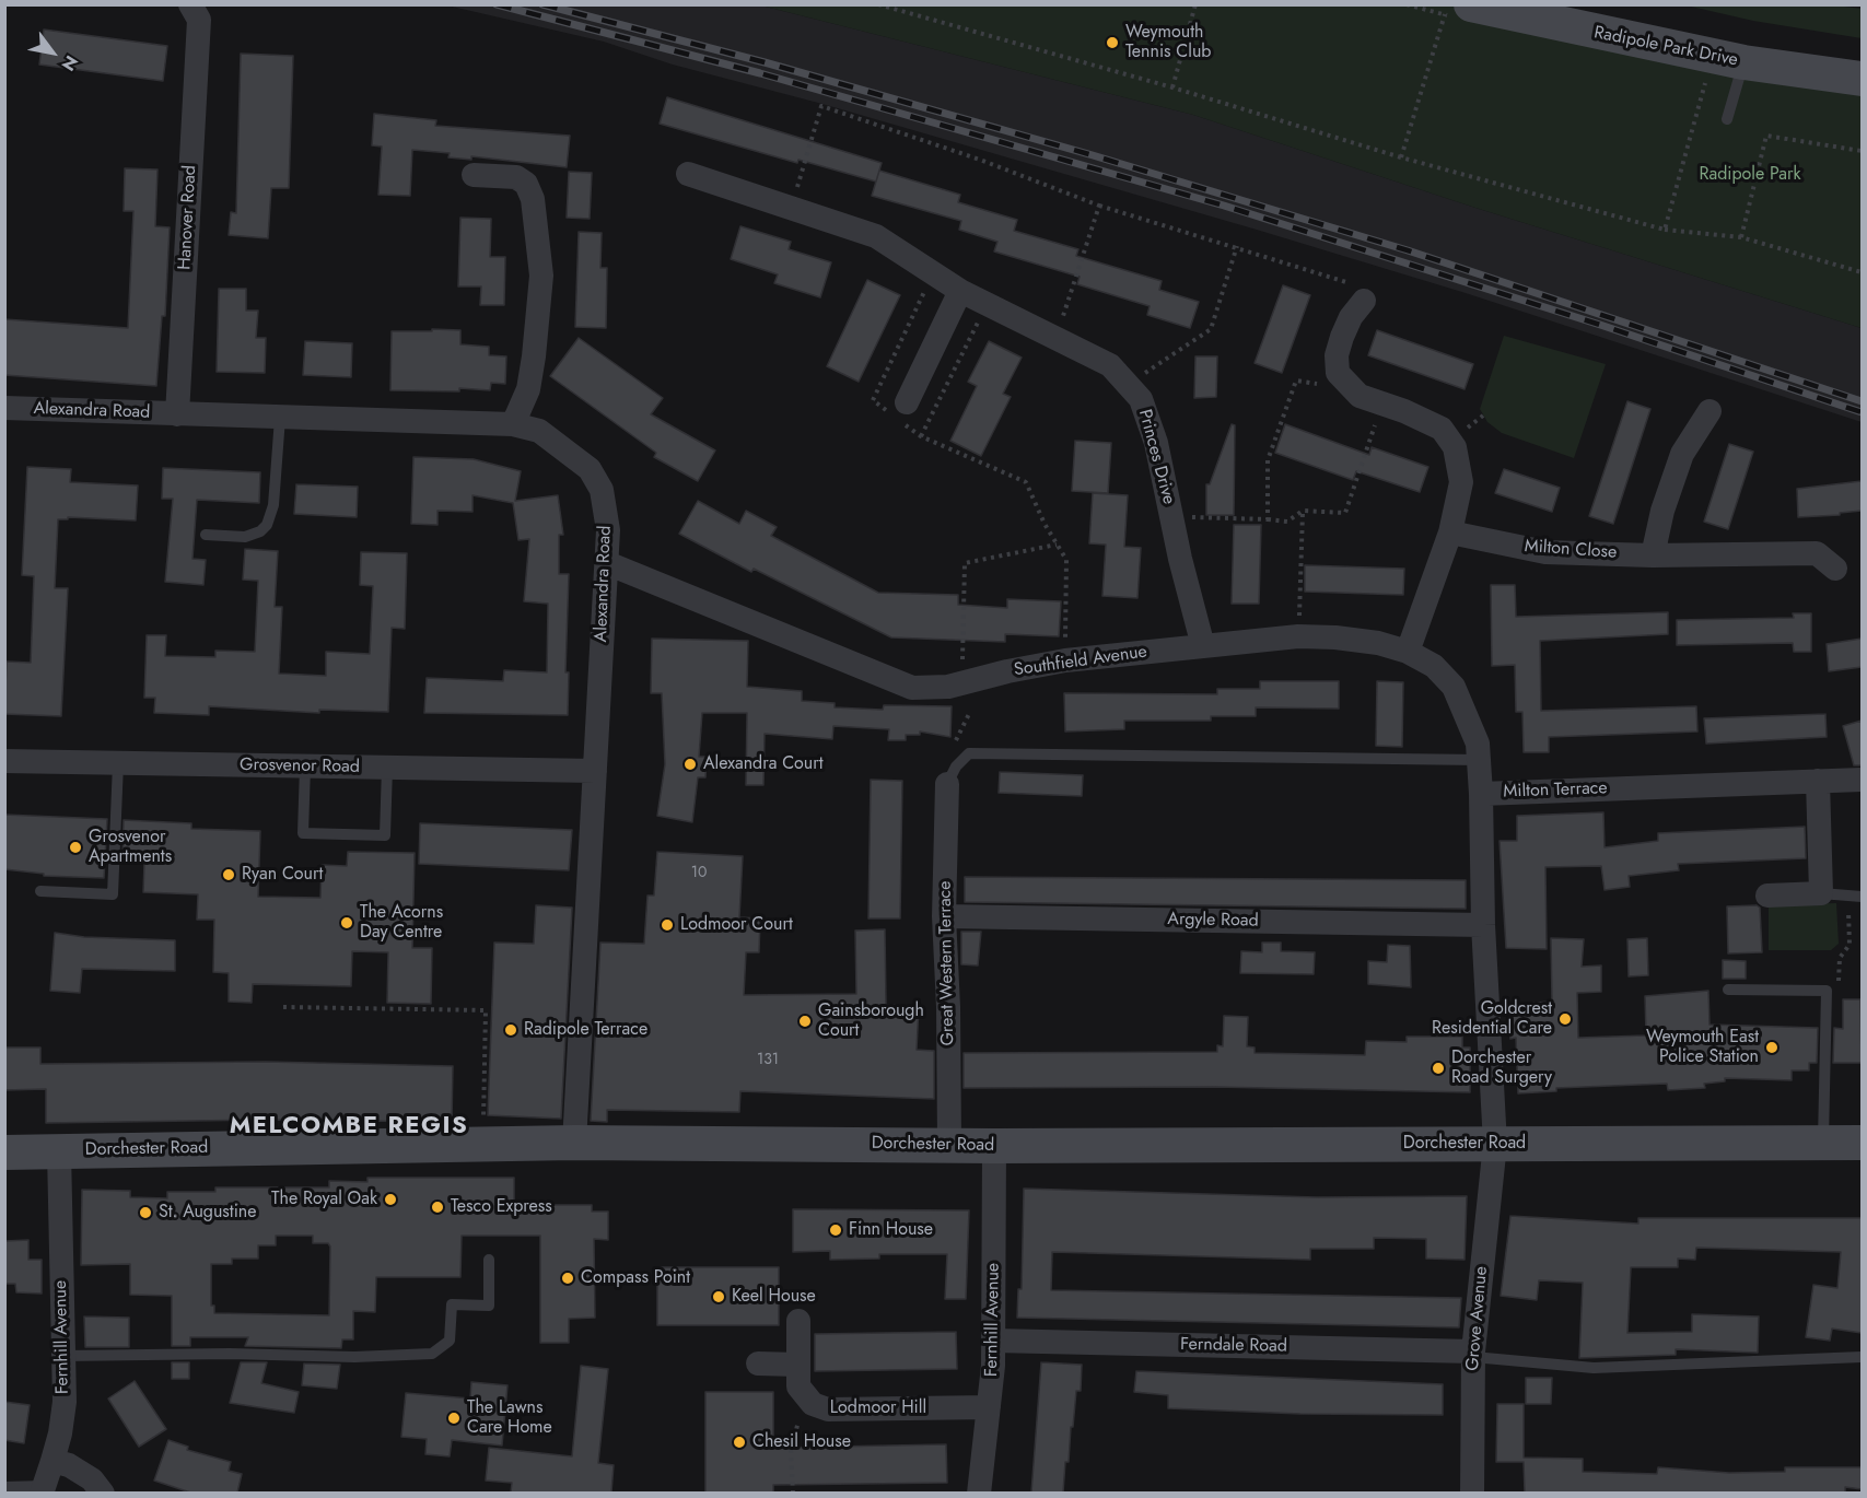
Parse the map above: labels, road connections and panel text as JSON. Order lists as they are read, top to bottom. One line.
{"streets":{"main road":["Radipole Park Drive","Dorchester Road"],"street":["Hanover Road","Alexandra Road","Princes Drive","Milton Close","Southfield Avenue","Grosvenor Road","Milton Terrace","Argyle Road","Great Western Terrace","Grove Avenue","Fernhill Avenue","Ferndale Road","Lodmoor Hill"]},"crossings":[["Hanover Road","Alexandra Road"],["Alexandra Road","Southfield Avenue"],["Alexandra Road","Grosvenor Road"],["Alexandra Road","Dorchester Road"],["Princes Drive","Southfield Avenue"],["Southfield Avenue","Milton Terrace"],["Milton Terrace","Argyle Road"],["Milton Terrace","Dorchester Road"],["Milton Terrace","Grove Avenue"],["Argyle Road","Great Western Terrace"],["Great Western Terrace","Dorchester Road"],["Dorchester Road","Grove Avenue"],["Dorchester Road","Fernhill Avenue"],["Grove Avenue","Ferndale Road"],["Fernhill Avenue","Ferndale Road"],["Fernhill Avenue","Lodmoor Hill"]],"districts":["MELCOMBE REGIS"],"parks":["Radipole Park"],"places":["Weymouth Tennis Club","Alexandra Court","Grosvenor Apartments","Ryan Court","The Acorns Day Centre","Lodmoor Court","Goldcrest Residential Care","Gainsborough Court","Radipole Terrace","Weymouth East Police Station","Dorchester Road Surgery","The Royal Oak","Tesco Express","St. Augustine","Finn House","Compass Point","Keel House","The Lawns Care Home","Chesil House"],"house_numbers":["10","131"],"north":"bottom right"}
